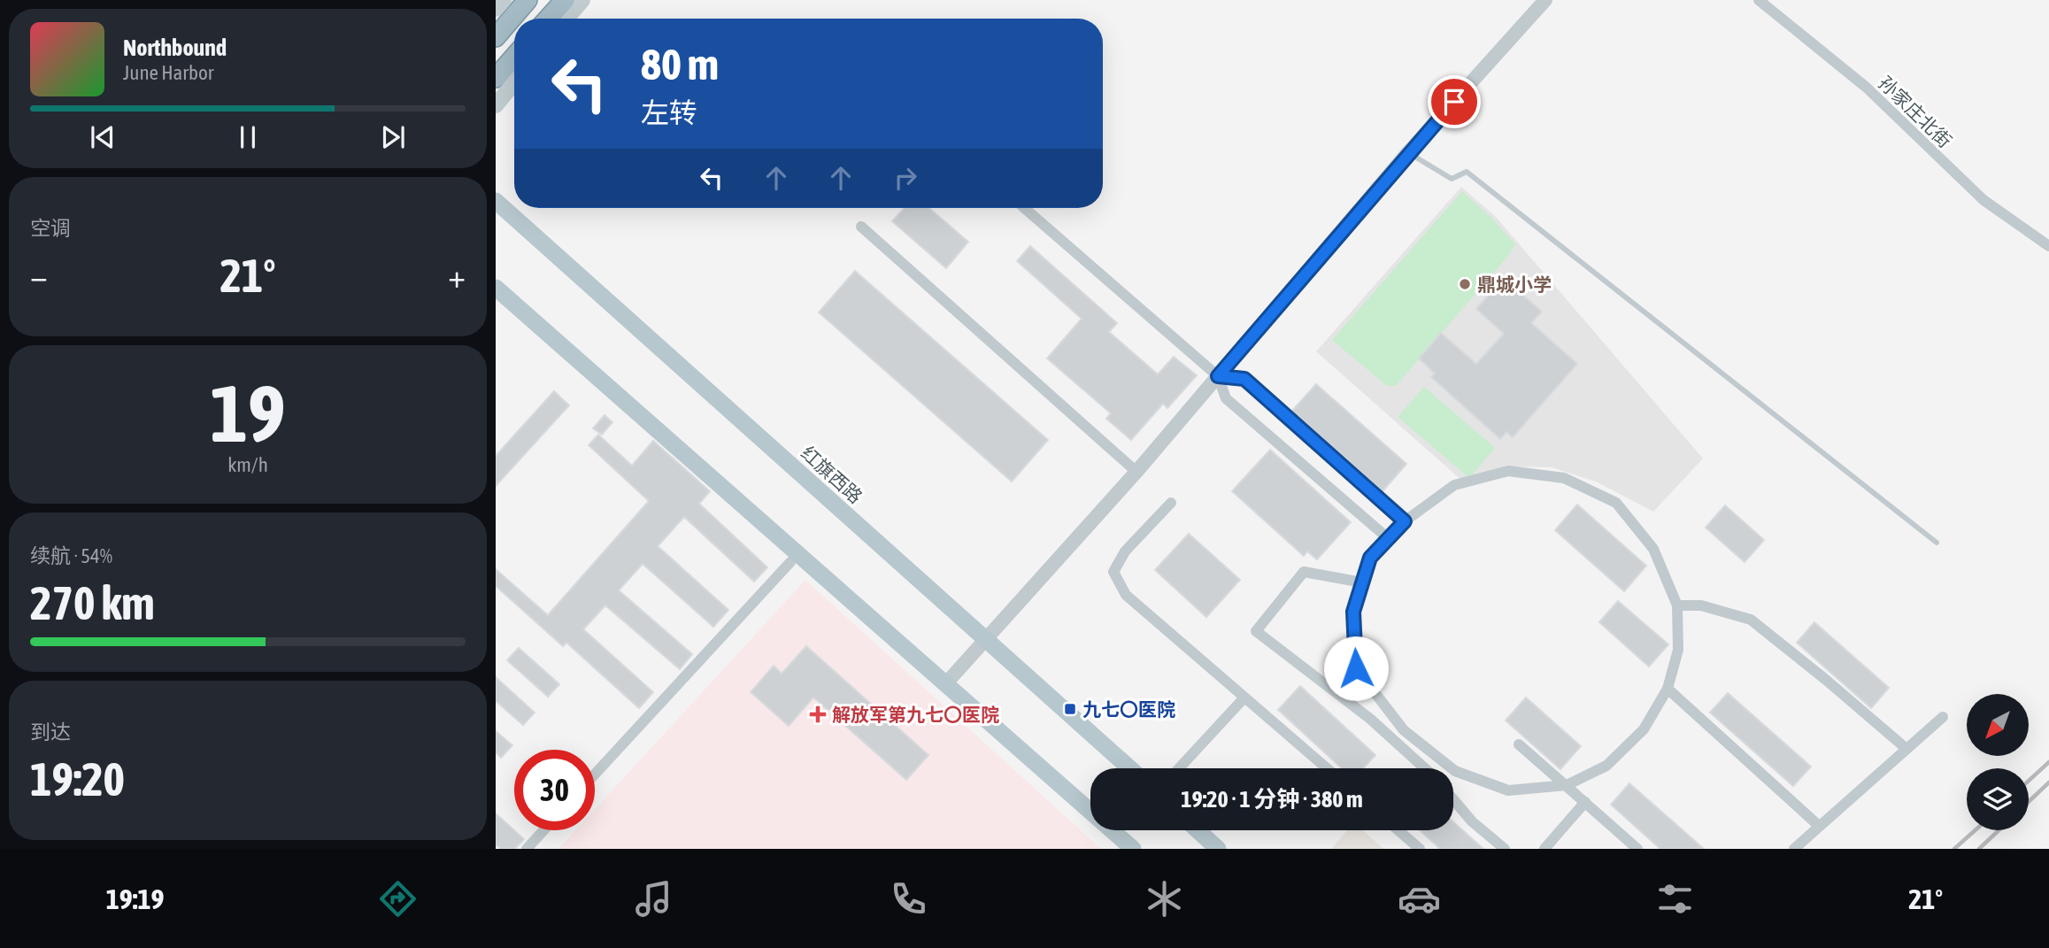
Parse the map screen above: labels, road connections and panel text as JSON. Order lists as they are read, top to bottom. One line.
{"streets":{"main road":["红旗西路"],"street":["孙家庄北街"]},"places":{"other":["鼎城小学"],"transit":["九七〇医院"],"health":["解放军第九七〇医院"]},"north":"bottom left","page":{"turn":["80 m","左转"],"song":["Northbound","June Harbor"],"tile":["空调",["19","km/h"],["续航 · 54%","270 km"],["到达","19:20"]],"heat":["−","21°","+"],"limit":"30","trip":"19:20 · 1 分钟 · 380 m","tabs":["19:19","21°"]}}
